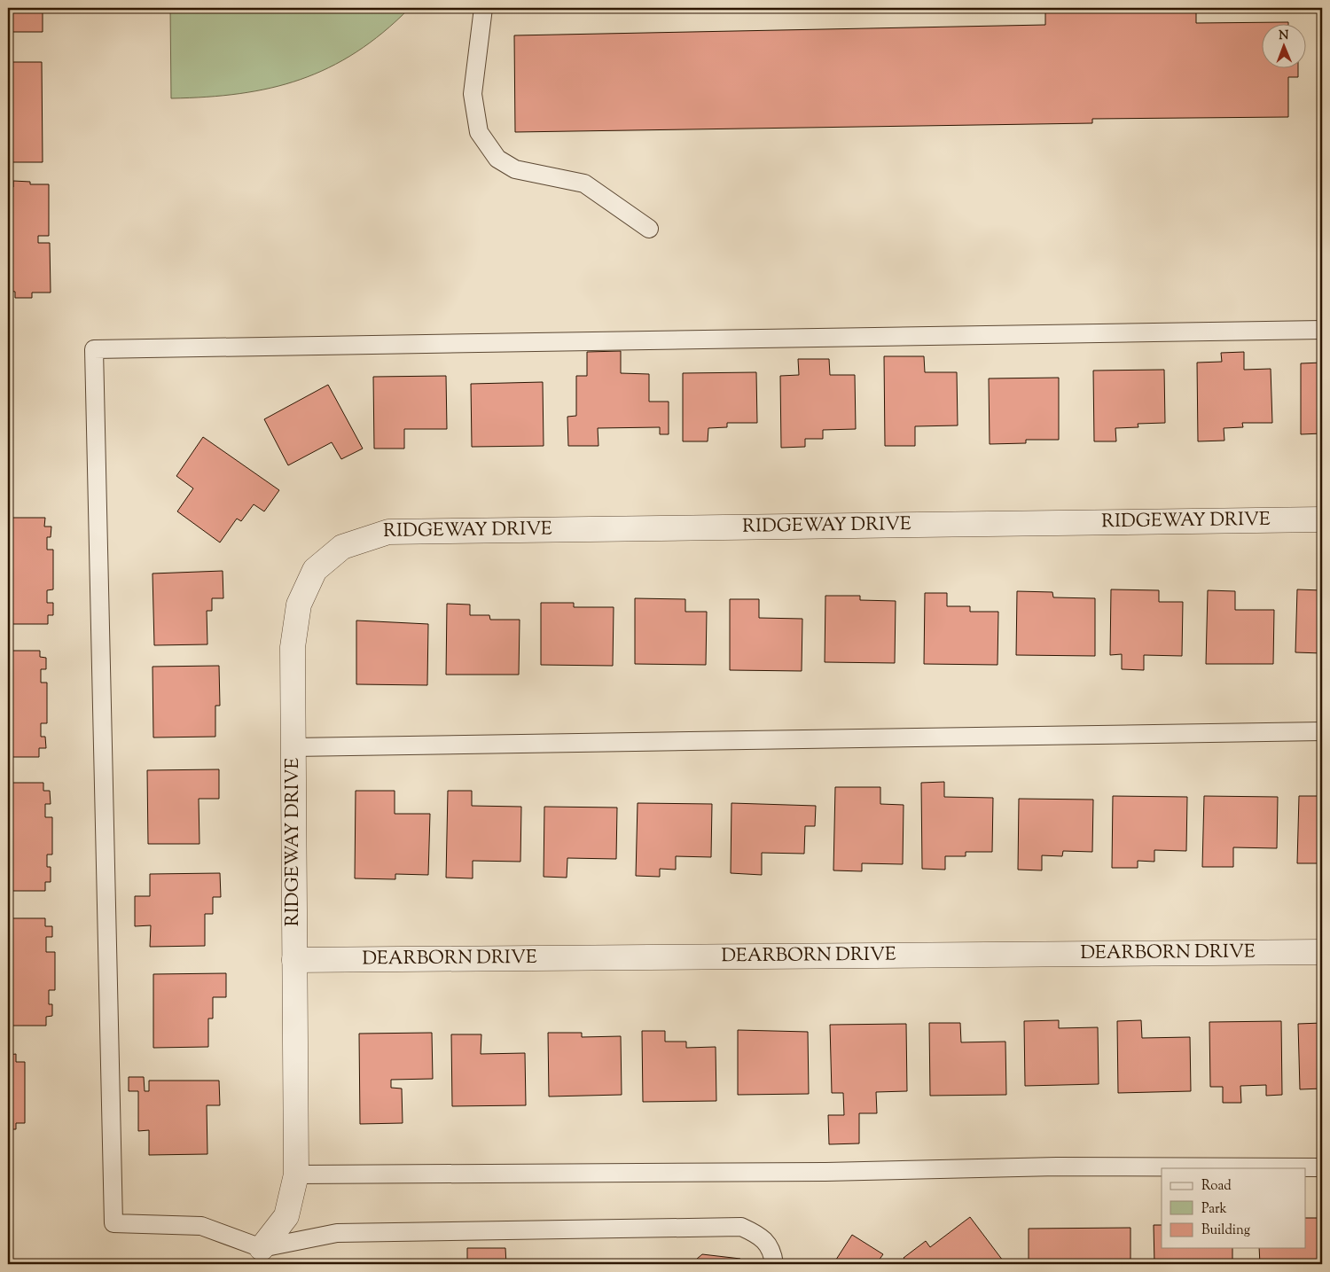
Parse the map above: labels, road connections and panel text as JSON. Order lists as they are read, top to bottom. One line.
{"streets":{"street":["RIDGEWAY DRIVE","DEARBORN DRIVE"]},"crossings":[["RIDGEWAY DRIVE","DEARBORN DRIVE"]],"legend":["Road","Park","Building"],"north":"top"}
